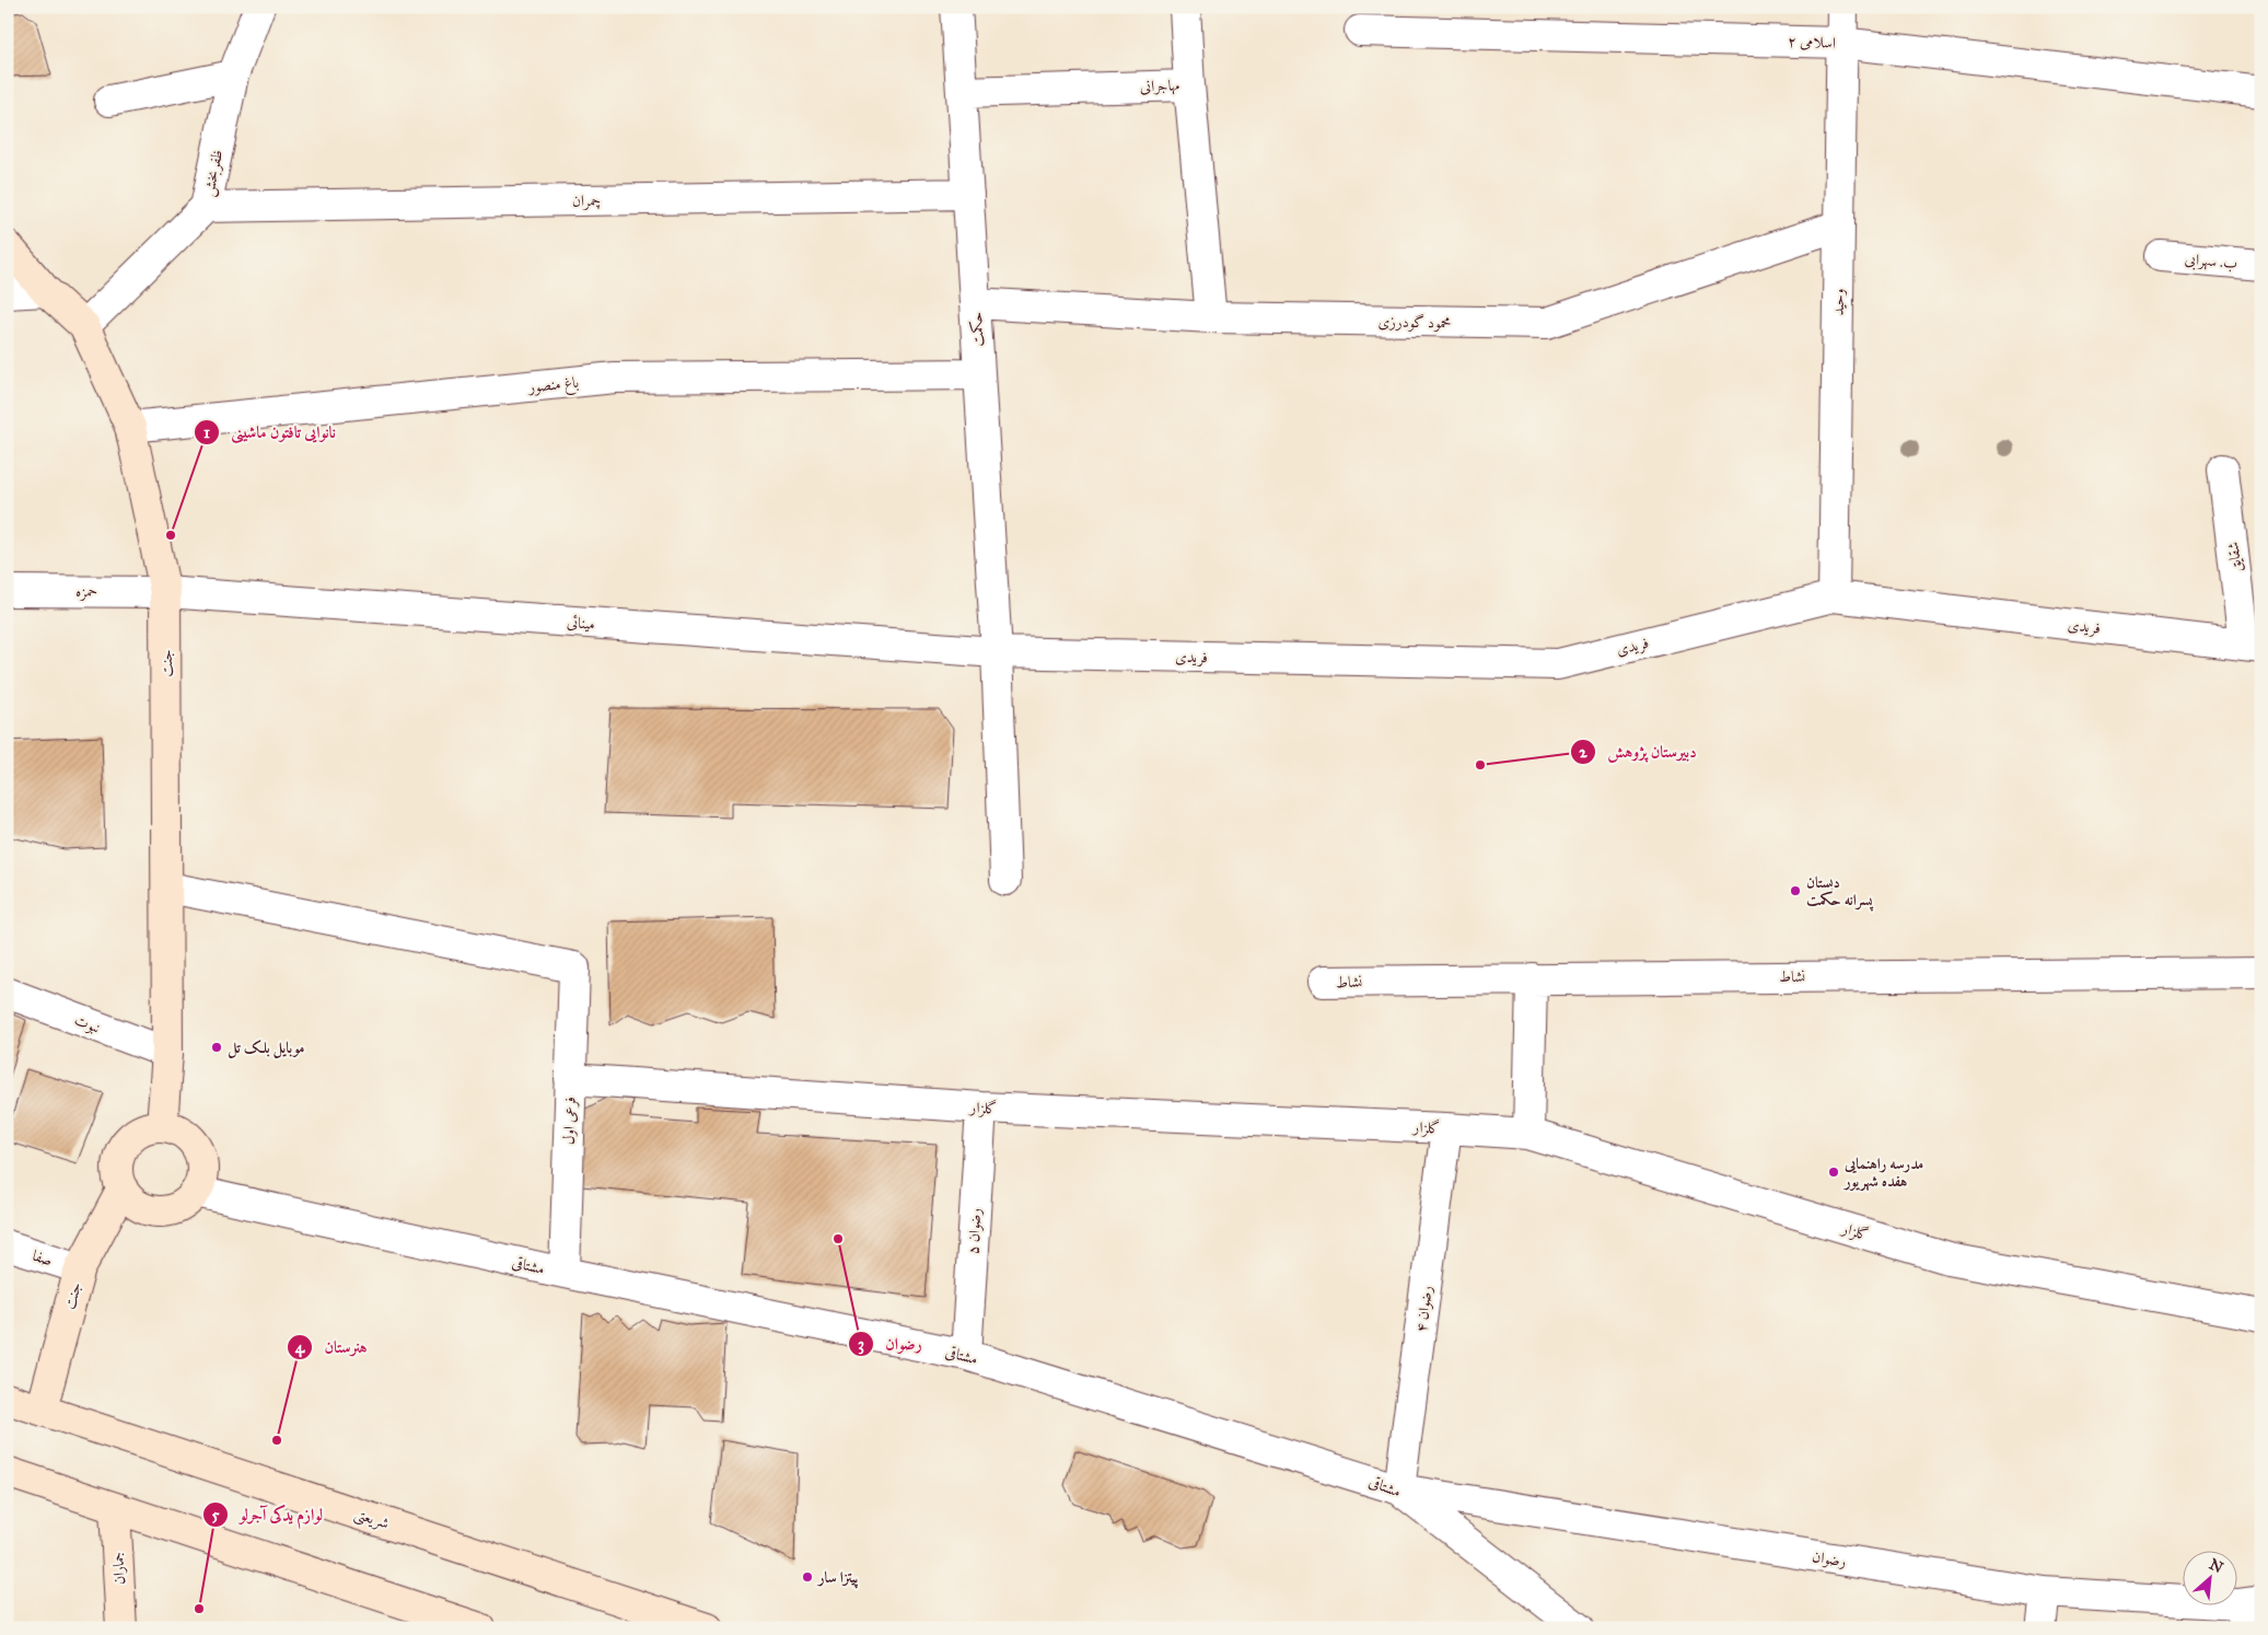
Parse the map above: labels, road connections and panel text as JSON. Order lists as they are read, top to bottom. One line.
{"streets":{"street":["اسلامی ۲","مهاجرانی","ظفربخش","چمران","ب. سهرابی","وحید","محمود گودرزی","حکمت","باغ منصور","شقایق","حمزه","مینائی","فریدی","جنت","نشاط","نبوت","گلزار","فرعی اول","رضوان ۵","صفا","مشتاقی","رضوان ۴","شریعتی","رضوان","جماران"]},"crossings":[["اسلامی ۲","وحید"],["مهاجرانی","محمود گودرزی"],["مهاجرانی","حکمت"],["ظفربخش","چمران"],["ظفربخش","جنت"],["چمران","حکمت"],["وحید","محمود گودرزی"],["وحید","فریدی"],["محمود گودرزی","حکمت"],["حکمت","باغ منصور"],["حکمت","مینائی"],["حکمت","فریدی"],["باغ منصور","جنت"],["شقایق","فریدی"],["حمزه","مینائی"],["حمزه","جنت"],["مینائی","فریدی"],["مینائی","جنت"],["جنت","نبوت"],["جنت","فرعی اول"],["جنت","صفا"],["جنت","مشتاقی"],["جنت","شریعتی"],["گلزار","فرعی اول"],["گلزار","رضوان ۵"],["گلزار","رضوان ۴"],["فرعی اول","مشتاقی"],["رضوان ۵","مشتاقی"],["مشتاقی","رضوان ۴"],["مشتاقی","رضوان"],["رضوان ۴","رضوان"]],"places":["نانوایی تافتون ماشینی","دبیرستان پژوهش","دبستان پسرانه حکمت","موبایل بلک تل","مدرسه راهنمایی هفده شهریور","رضوان","هنرستان","پیتزا سار","لوازم یدکی آجرلو"],"north":"top right"}
